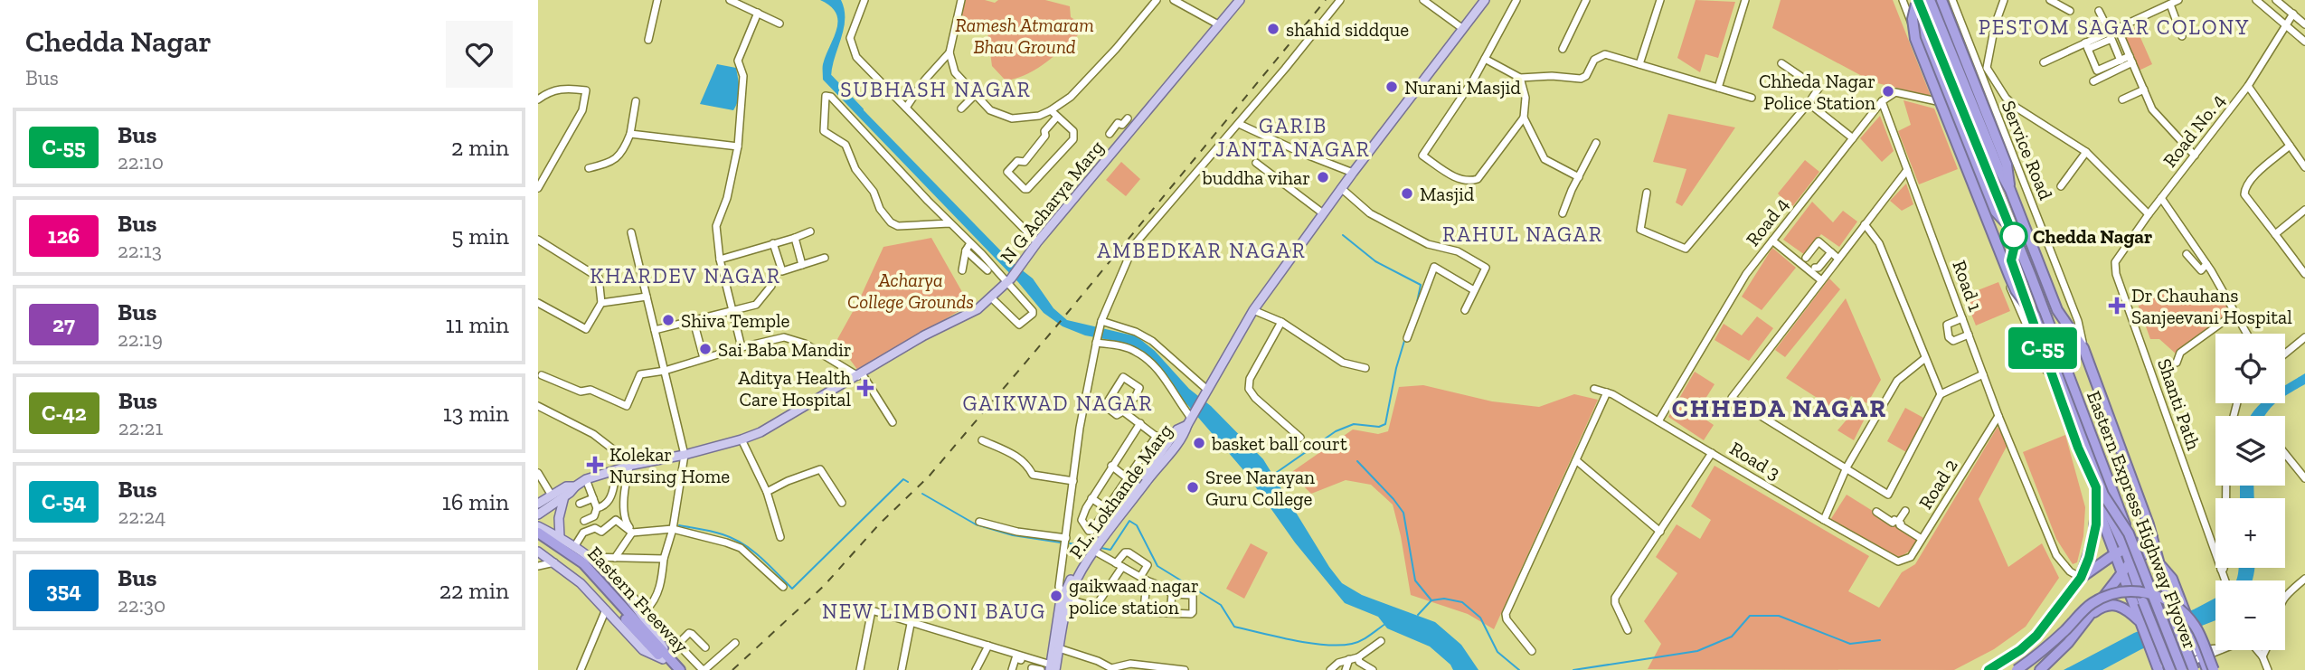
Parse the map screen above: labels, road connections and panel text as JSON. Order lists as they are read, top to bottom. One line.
{"streets":{"highway":["Eastern Express Highway Flyover","Eastern Freeway"],"main road":["N G Acharya Marg","P.L. Lokhande Marg"],"street":["Road No. 4","Service Road","Road 4","Road 1","Shanti Path","Road 3","Road 2"]},"crossings":[["Road No. 4","Shanti Path"],["Road 4","Road 1"],["Road 4","Road 3"],["Road 1","Road 2"],["Road 3","Road 2"]],"districts":["PESTOM SAGAR COLONY","SUBHASH NAGAR","GARIB JANTA NAGAR","RAHUL NAGAR","AMBEDKAR NAGAR","KHARDEV NAGAR","GAIKWAD NAGAR","CHHEDA NAGAR","NEW LIMBONI BAUG"],"parks":["Ramesh Atmaram Bhau Ground","Acharya College Grounds"],"places":{"other":["shahid siddque","Nurani Masjid","Chheda Nagar Police Station","buddha vihar","Masjid","Chedda Nagar","Shiva Temple","Sai Baba Mandir","basket ball court","Sree Narayan Guru College","gaikwaad nagar police station"],"health":["Dr Chauhans Sanjeevani Hospital","Aditya Health Care Hospital","Kolekar Nursing Home"]},"lines":["bus line C-55"],"page":{"heading":["Chedda Nagar","Bus"],"on_map":"C-55","list":[{"mark":"C-55","name":"Bus","note":"22:10","value":"2 min"},{"mark":"126","name":"Bus","note":"22:13","value":"5 min"},{"mark":"27","name":"Bus","note":"22:19","value":"11 min"},{"mark":"C-42","name":"Bus","note":"22:21","value":"13 min"},{"mark":"C-54","name":"Bus","note":"22:24","value":"16 min"},{"mark":"354","name":"Bus","note":"22:30","value":"22 min"}],"map_buttons":["+","−"]}}
